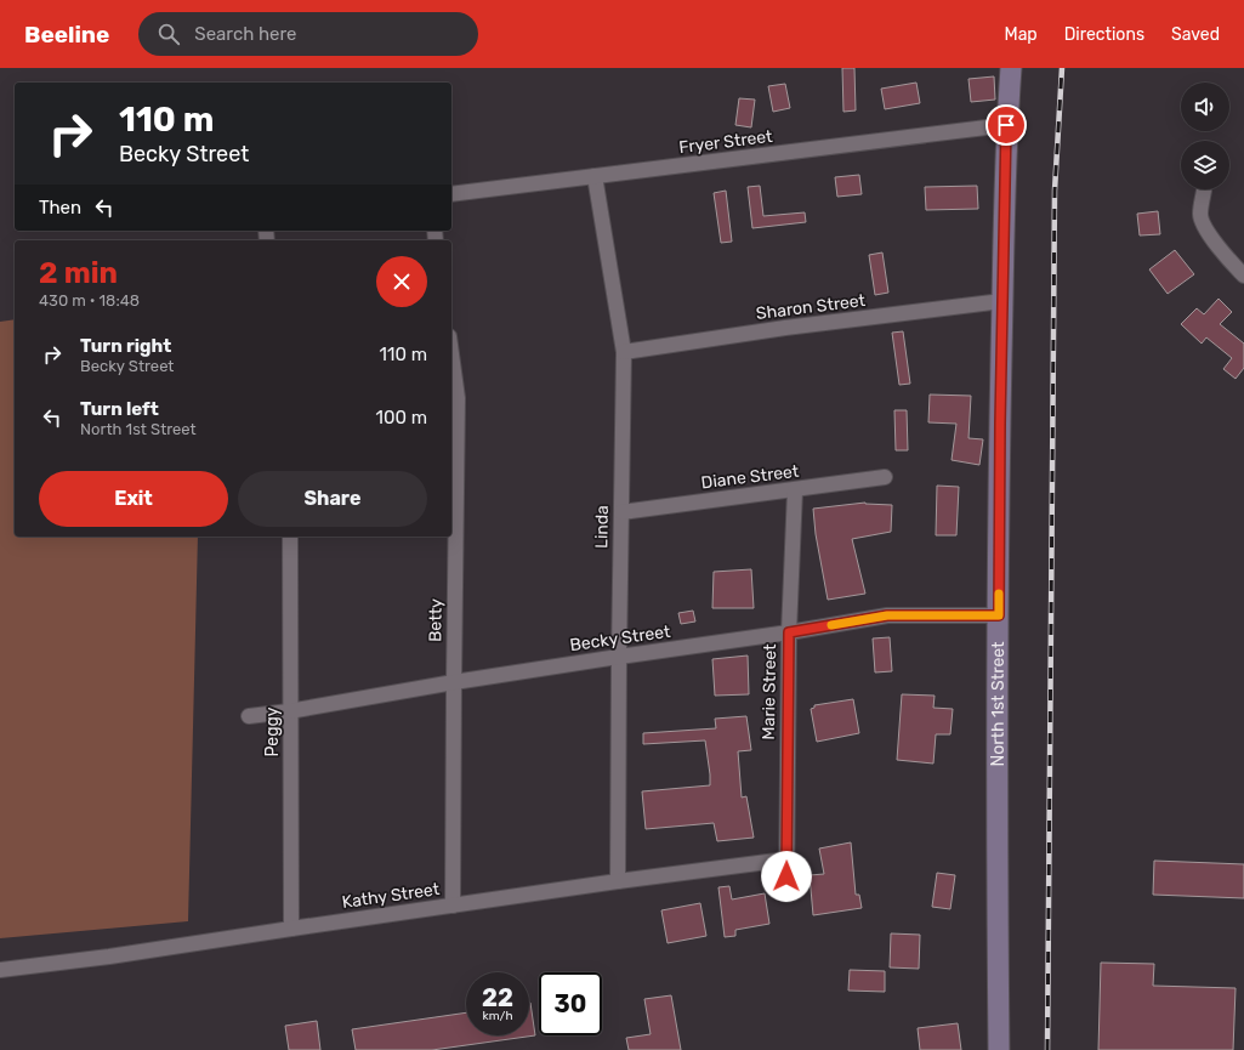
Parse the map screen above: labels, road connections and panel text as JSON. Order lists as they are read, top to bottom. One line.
{"streets":{"street":["Fryer Street","Sharon Street","Diane Street","Linda","Betty","Becky Street","Marie Street","North 1st Street","Peggy","Kathy Street"]},"crossings":[["Fryer Street","Linda"],["Fryer Street","North 1st Street"],["Sharon Street","Linda"],["Sharon Street","North 1st Street"],["Diane Street","Linda"],["Diane Street","Marie Street"],["Linda","Becky Street"],["Linda","Kathy Street"],["Betty","Becky Street"],["Betty","Kathy Street"],["Becky Street","Marie Street"],["Becky Street","North 1st Street"],["Becky Street","Peggy"],["Marie Street","Kathy Street"],["Peggy","Kathy Street"]],"page":{"header":"Beeline","search":"Search here","nav":["Map","Directions","Saved"],"turn":["110 m","Becky Street"],"then":"Then","heading":["2 min","430 m · 18:48"],"list":[{"name":"Turn right","note":"Becky Street","value":"110 m"},{"name":"Turn left","note":"North 1st Street","value":"100 m"}],"buttons":["Exit","Share"],"speed":"22 km/h","limit":"30"}}
